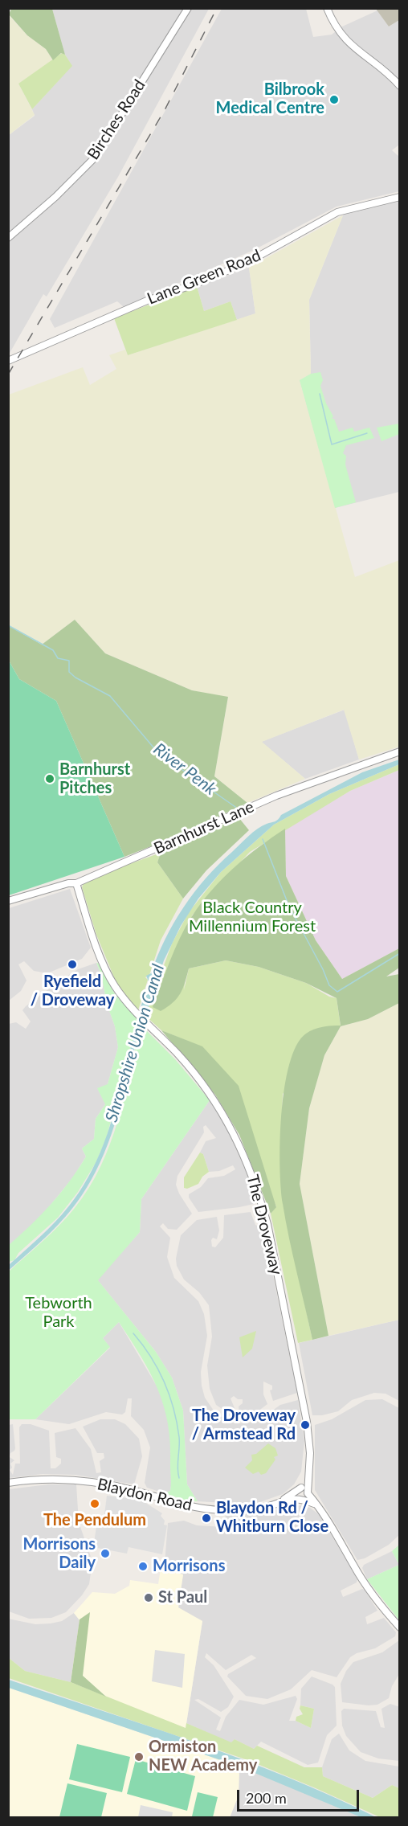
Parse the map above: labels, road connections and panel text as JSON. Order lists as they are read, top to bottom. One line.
{"streets":{"street":["Birches Road","Lane Green Road","Barnhurst Lane","The Droveway","Blaydon Road"]},"crossings":[["Barnhurst Lane","The Droveway"],["The Droveway","Blaydon Road"]],"water":["River Penk","Shropshire Union Canal"],"parks":["Black Country Millennium Forest","Tebworth Park"],"places":["Bilbrook Medical Centre","Barnhurst Pitches","Ryefield / Droveway","The Droveway / Armstead Rd","The Pendulum","Blaydon Rd / Whitburn Close","Morrisons Daily","Morrisons","St Paul","Ormiston NEW Academy"],"scale_bar":"200 m"}
